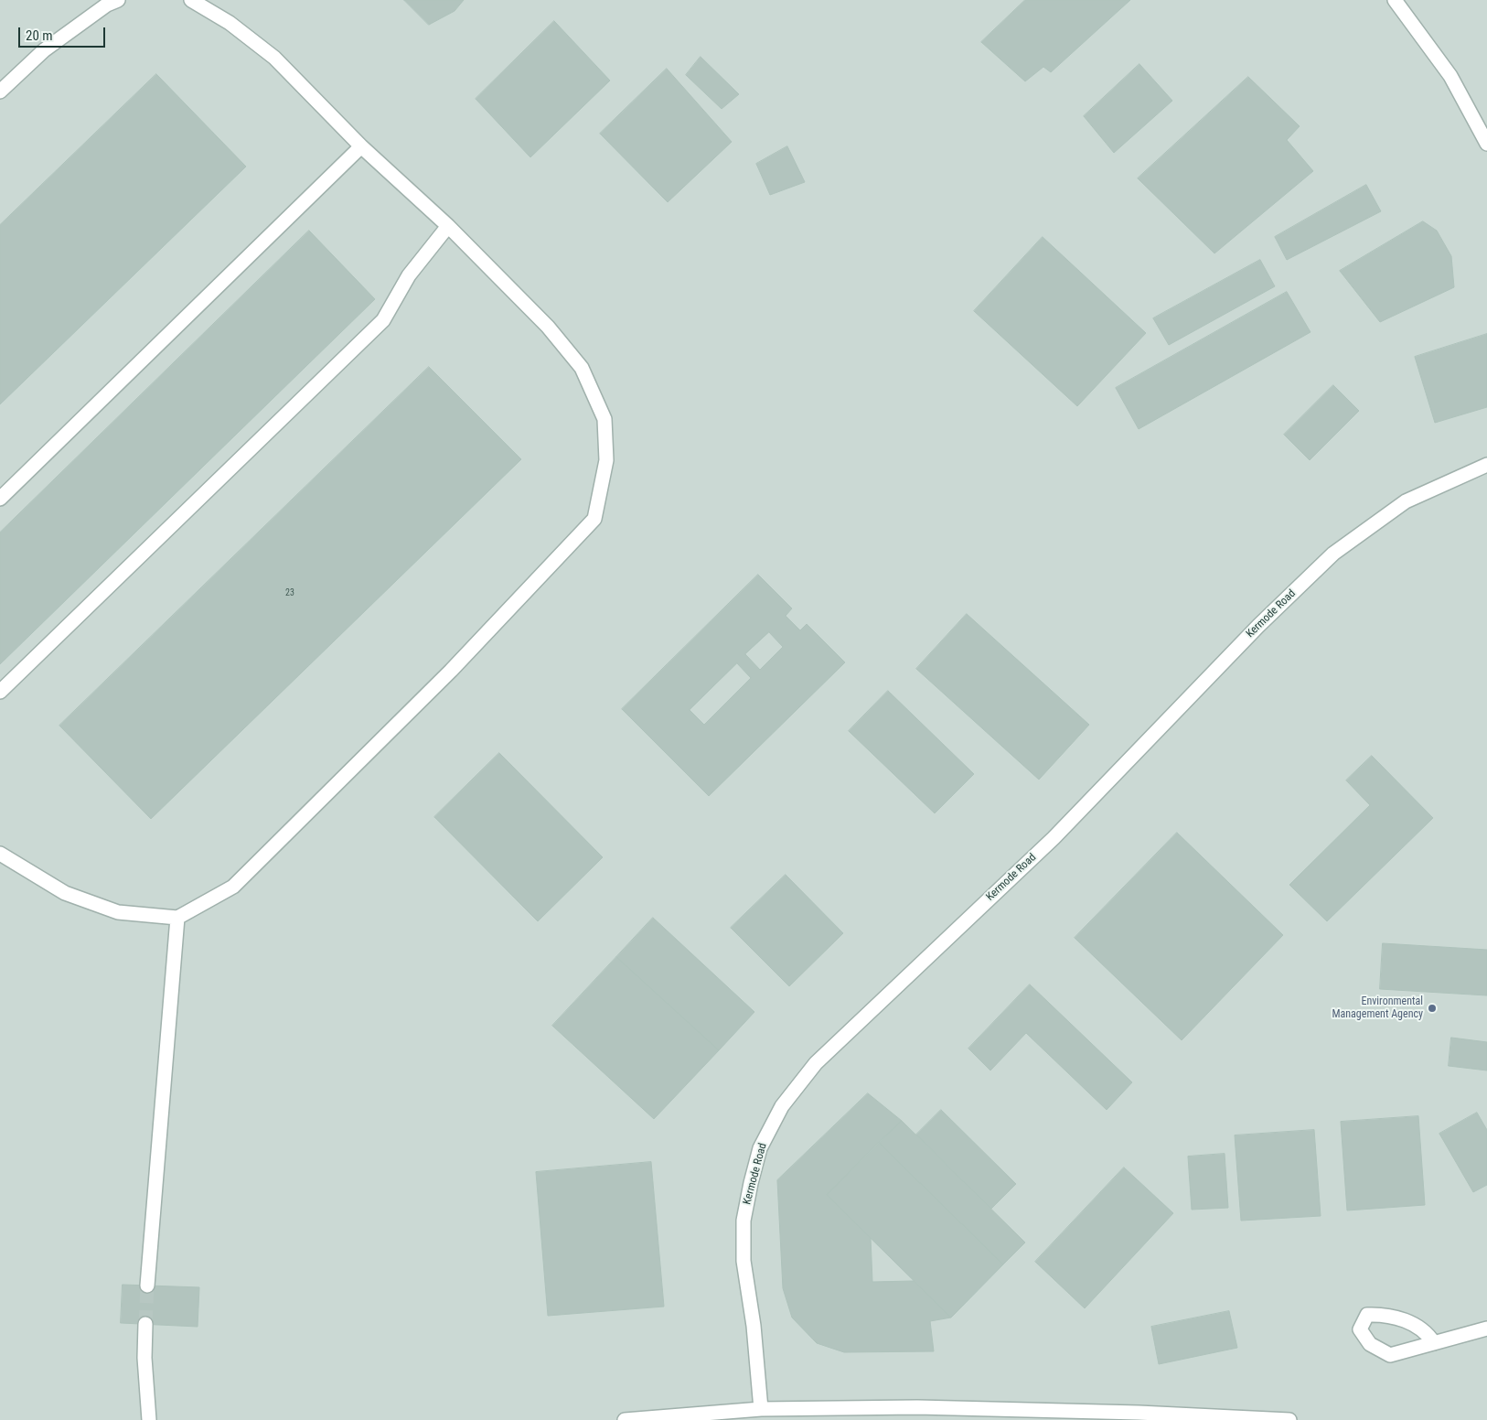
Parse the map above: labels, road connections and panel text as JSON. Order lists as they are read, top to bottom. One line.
{"streets":{"street":["Kermode Road"]},"places":["Environmental Management Agency"],"house_numbers":["23"],"scale_bar":"20 m"}
